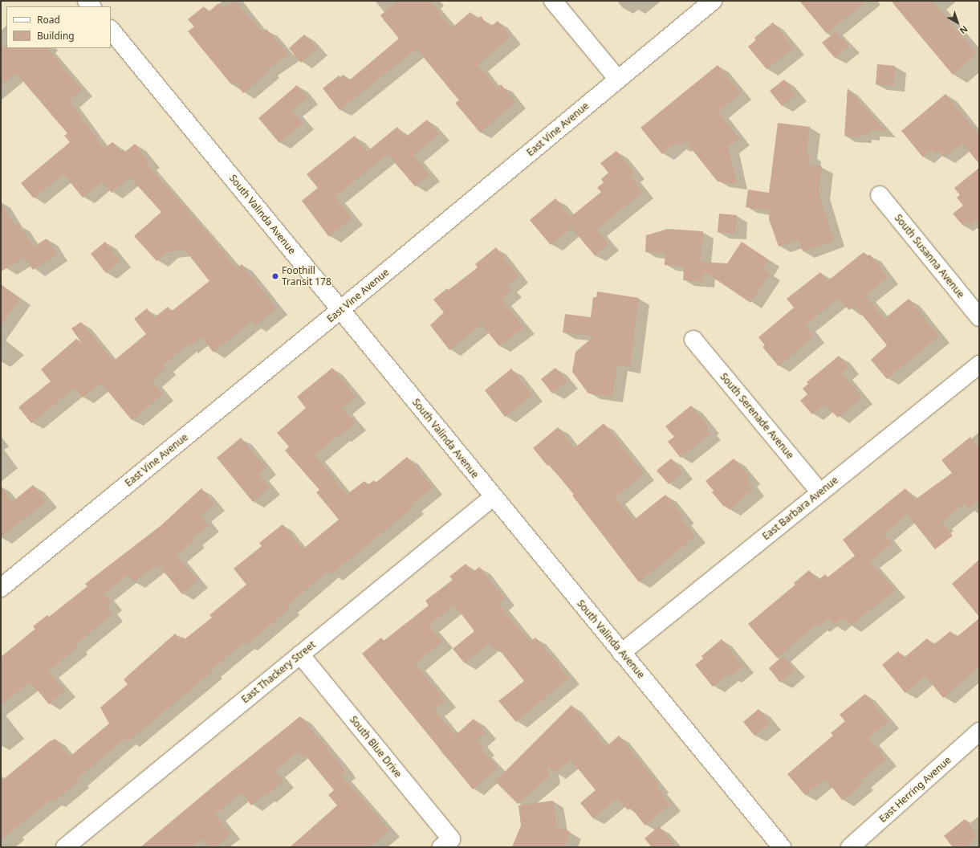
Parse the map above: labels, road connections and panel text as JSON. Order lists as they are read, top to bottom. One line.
{"streets":{"street":["East Vine Avenue","South Valinda Avenue","South Susanna Avenue","South Serenade Avenue","East Barbara Avenue","East Thackery Street","South Blue Drive","East Herring Avenue"]},"crossings":[["East Vine Avenue","South Valinda Avenue"],["South Valinda Avenue","East Barbara Avenue"],["South Valinda Avenue","East Thackery Street"],["South Serenade Avenue","East Barbara Avenue"],["East Thackery Street","South Blue Drive"]],"places":["Foothill Transit 178"],"legend":["Road","Building"],"north":"bottom right"}
